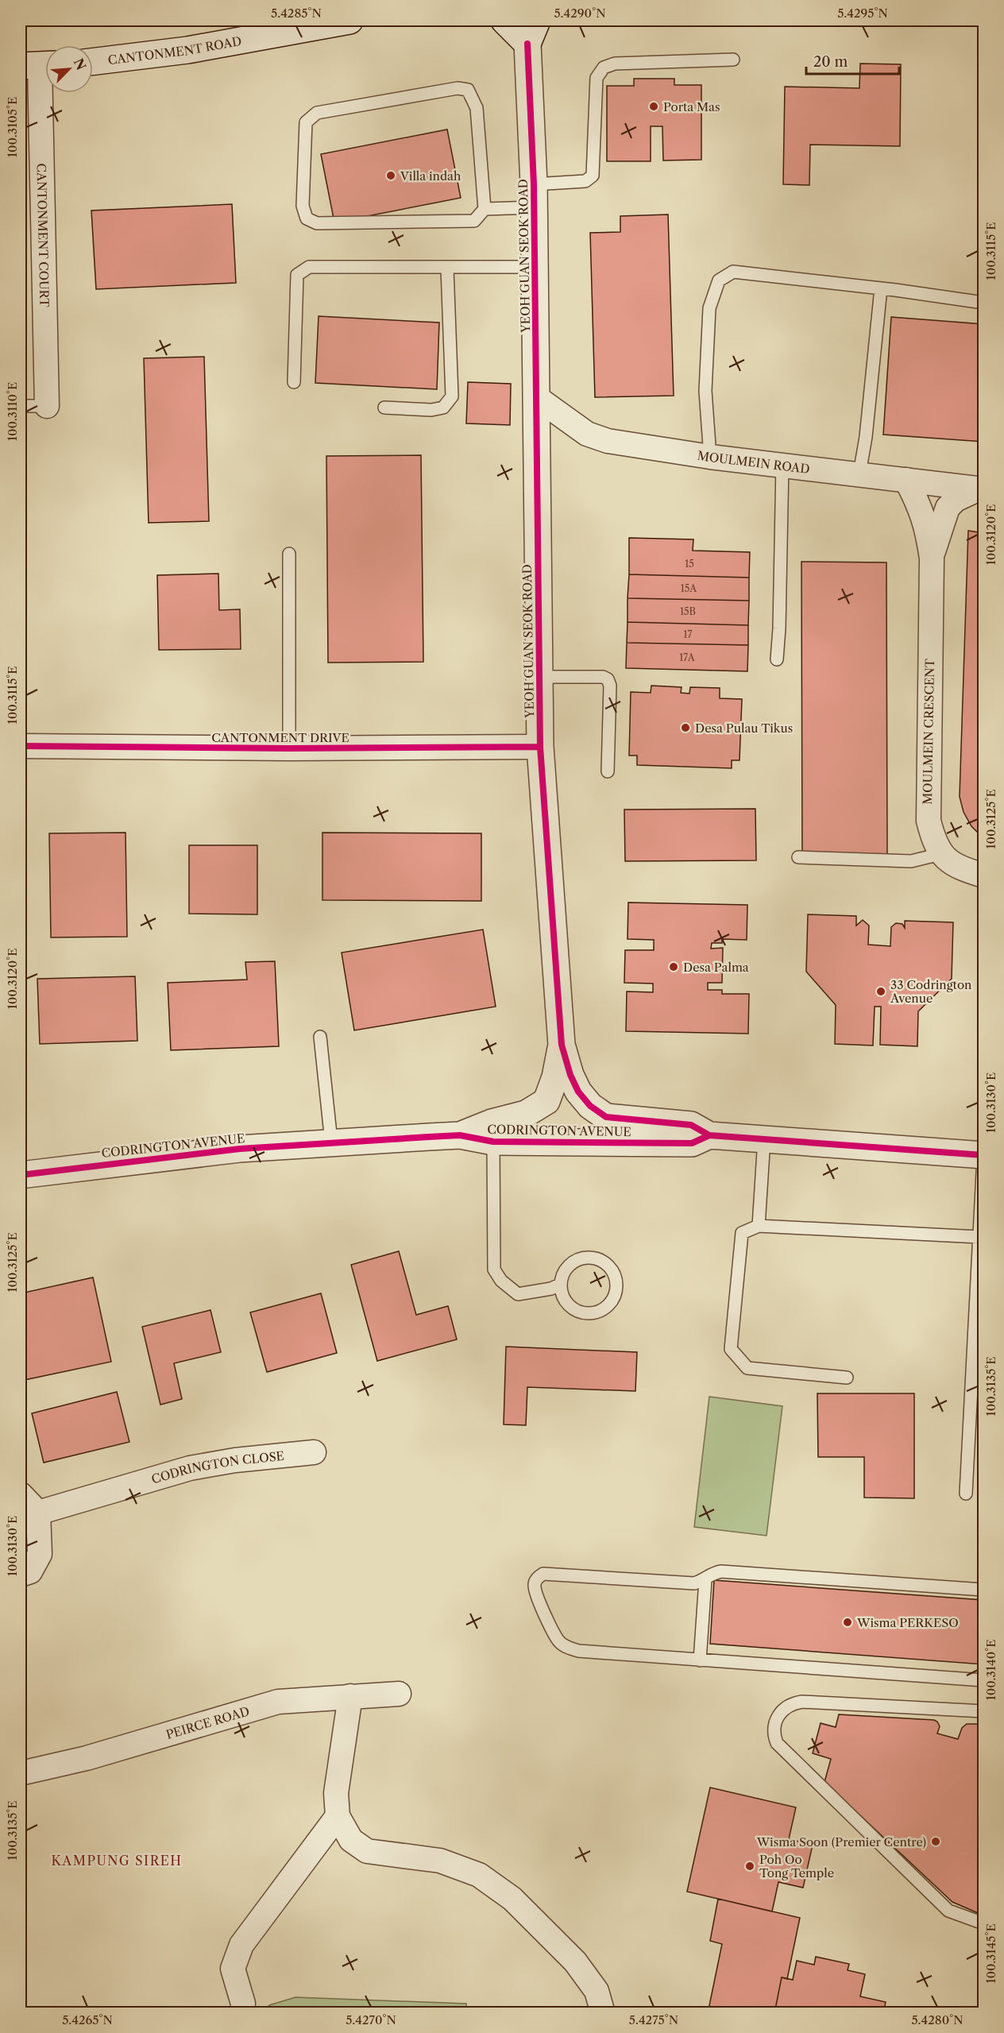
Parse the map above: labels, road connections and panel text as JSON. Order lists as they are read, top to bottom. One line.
{"streets":{"street":["CANTONMENT ROAD","CANTONMENT COURT","YEOH GUAN SEOK ROAD","MOULMEIN ROAD","MOULMEIN CRESCENT","CANTONMENT DRIVE","CODRINGTON AVENUE","CODRINGTON CLOSE","PEIRCE ROAD"]},"crossings":[["YEOH GUAN SEOK ROAD","MOULMEIN ROAD"],["YEOH GUAN SEOK ROAD","CANTONMENT DRIVE"],["YEOH GUAN SEOK ROAD","CODRINGTON AVENUE"],["MOULMEIN ROAD","MOULMEIN CRESCENT"]],"districts":["KAMPUNG SIREH"],"places":["Porta Mas","Villa indah","Desa Pulau Tikus","Desa Palma","33 Codrington Avenue","Wisma PERKESO","Wisma Soon (Premier Centre)","Poh Oo Tong Temple"],"house_numbers":["15","15A","15B","17","17A"],"scale_bar":"20 m","north":"top right","coordinates":["5.4285°N","5.4290°N","5.4295°N","100.3105°E","100.3115°E","100.3110°E","100.3120°E","100.3125°E","100.3130°E","100.3135°E","100.3140°E","100.3145°E","5.4265°N","5.4270°N","5.4275°N","5.4280°N"]}
